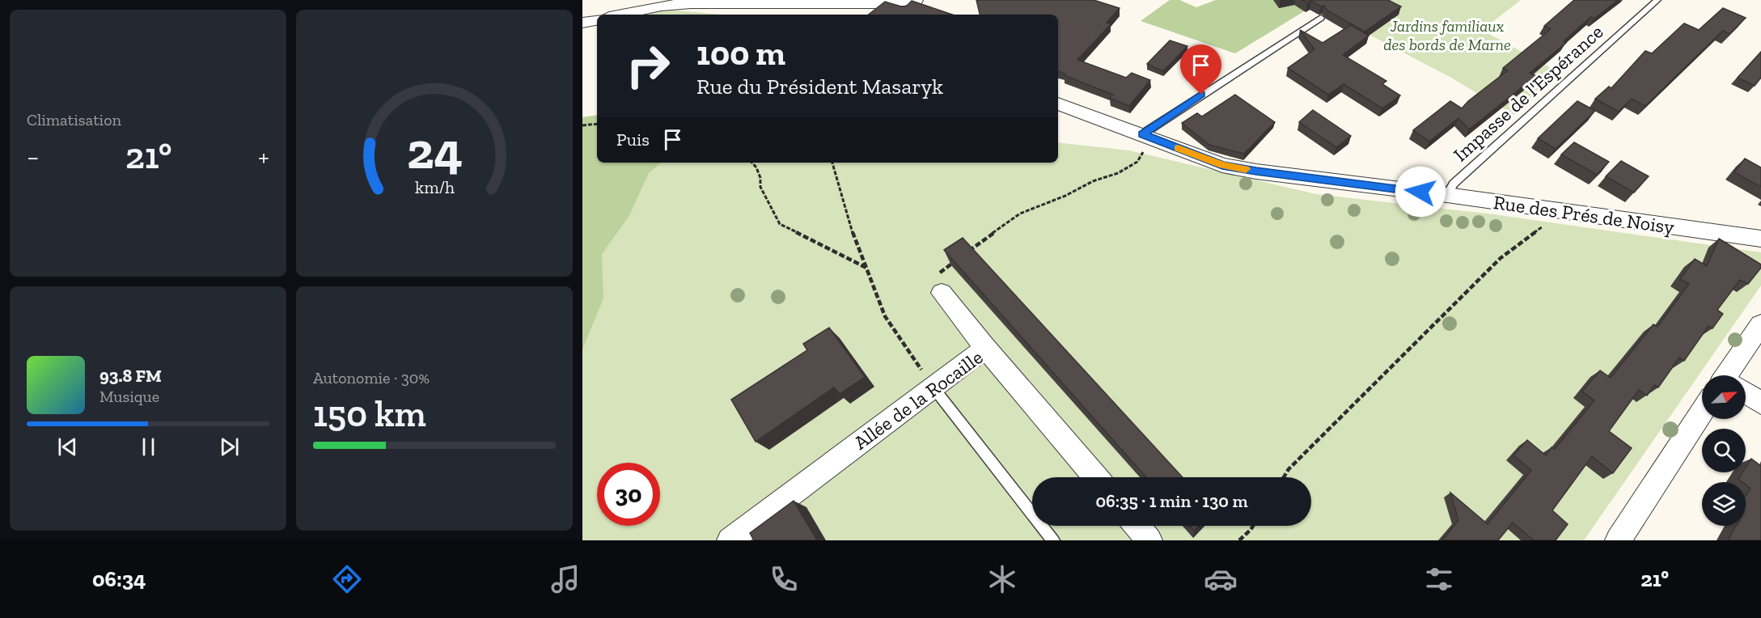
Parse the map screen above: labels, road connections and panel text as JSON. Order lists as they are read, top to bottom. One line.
{"streets":{"street":["Rue des Prés de Noisy","Allée de la Rocaille"],"lane":["Impasse de l'Espérance"]},"crossings":[["Impasse de l'Espérance","Rue des Prés de Noisy"]],"parks":["Jardins familiaux des bords de Marne"],"north":"top right","page":{"tile":["Climatisation",["Autonomie · 30%","150 km"]],"turn":["100 m","Rue du Président Masaryk"],"then":"Puis","heat":["−","21°","+"],"song":["93.8 FM","Musique"],"limit":"30","trip":"06:35 · 1 min · 130 m","tabs":["06:34","21°"],"gauge":["24","km/h"]}}
